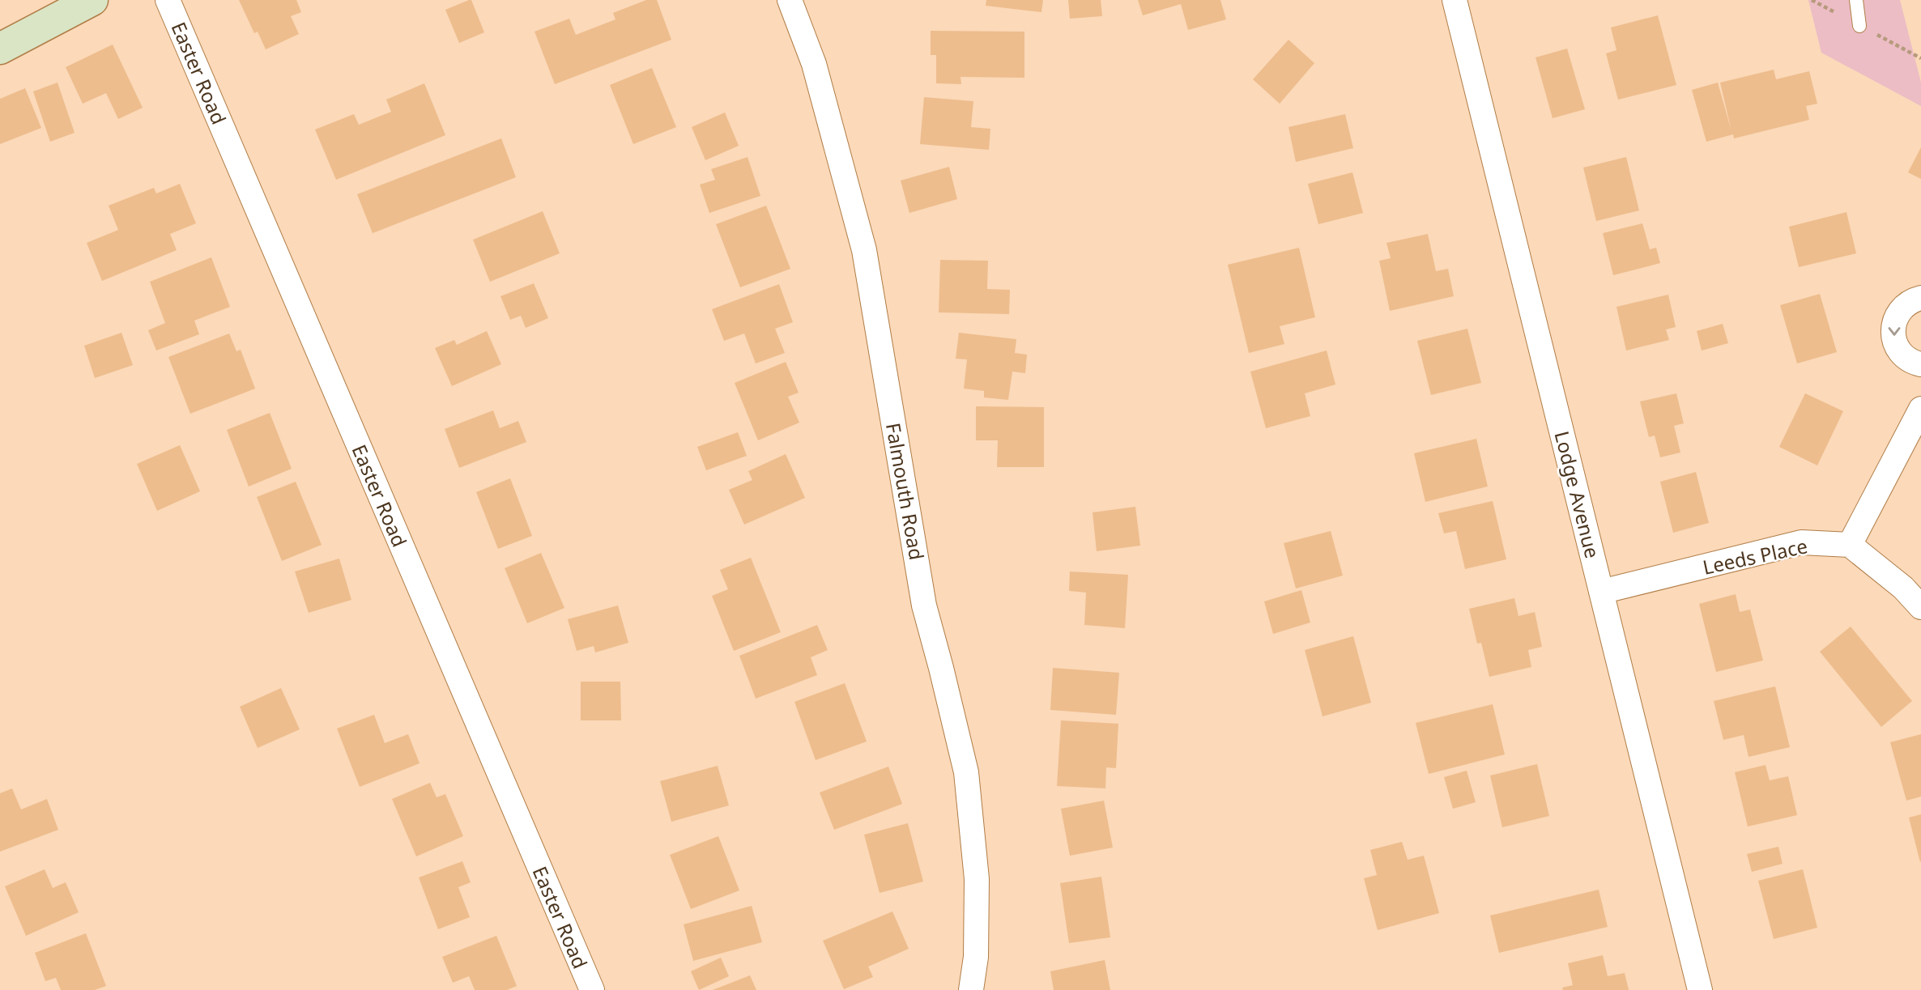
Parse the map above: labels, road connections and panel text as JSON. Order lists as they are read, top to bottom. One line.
{"streets":{"street":["Easter Road","Falmouth Road","Lodge Avenue","Leeds Place"]},"crossings":[["Lodge Avenue","Leeds Place"]]}
